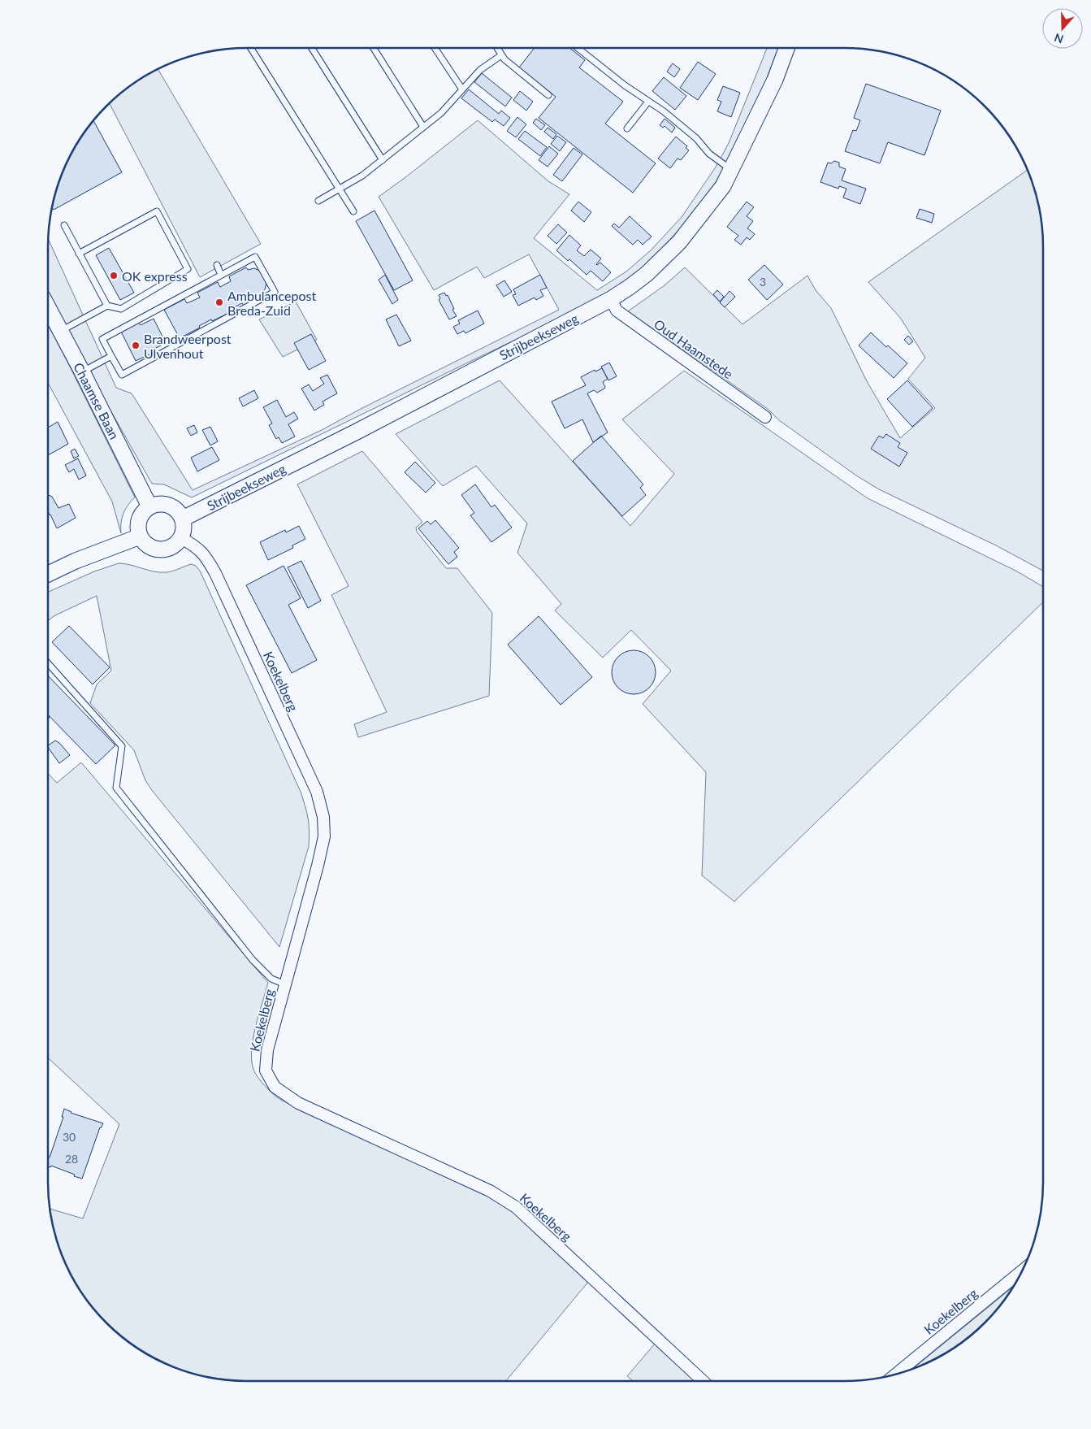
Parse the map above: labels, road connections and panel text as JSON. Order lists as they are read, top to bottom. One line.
{"streets":{"main road":["Strijbeekseweg","Chaamse Baan"],"street":["Oud Haamstede","Koekelberg"]},"crossings":[["Strijbeekseweg","Oud Haamstede"],["Strijbeekseweg","Chaamse Baan"],["Strijbeekseweg","Koekelberg"],["Chaamse Baan","Koekelberg"]],"places":["OK express","Ambulancepost Breda-Zuid","Brandweerpost Ulvenhout"],"house_numbers":["3","30","28"],"north":"bottom"}
